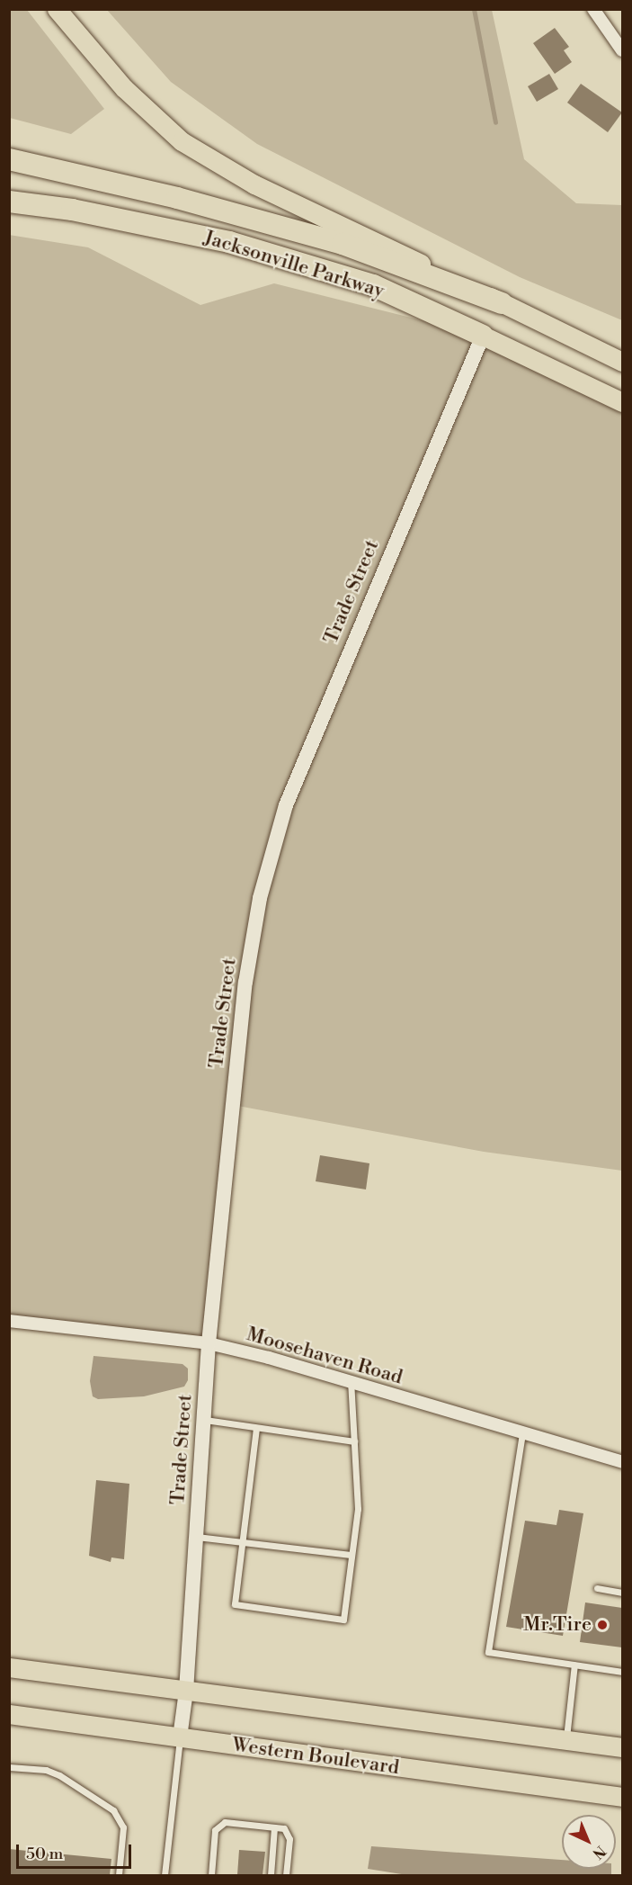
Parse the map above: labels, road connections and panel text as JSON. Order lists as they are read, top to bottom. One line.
{"streets":{"highway":["Jacksonville Parkway"],"main road":["Western Boulevard"],"street":["Trade Street","Moosehaven Road"]},"crossings":[["Jacksonville Parkway","Trade Street"],["Trade Street","Moosehaven Road"],["Trade Street","Western Boulevard"]],"places":["Mr.Tire"],"scale_bar":"50 m","north":"bottom right"}
